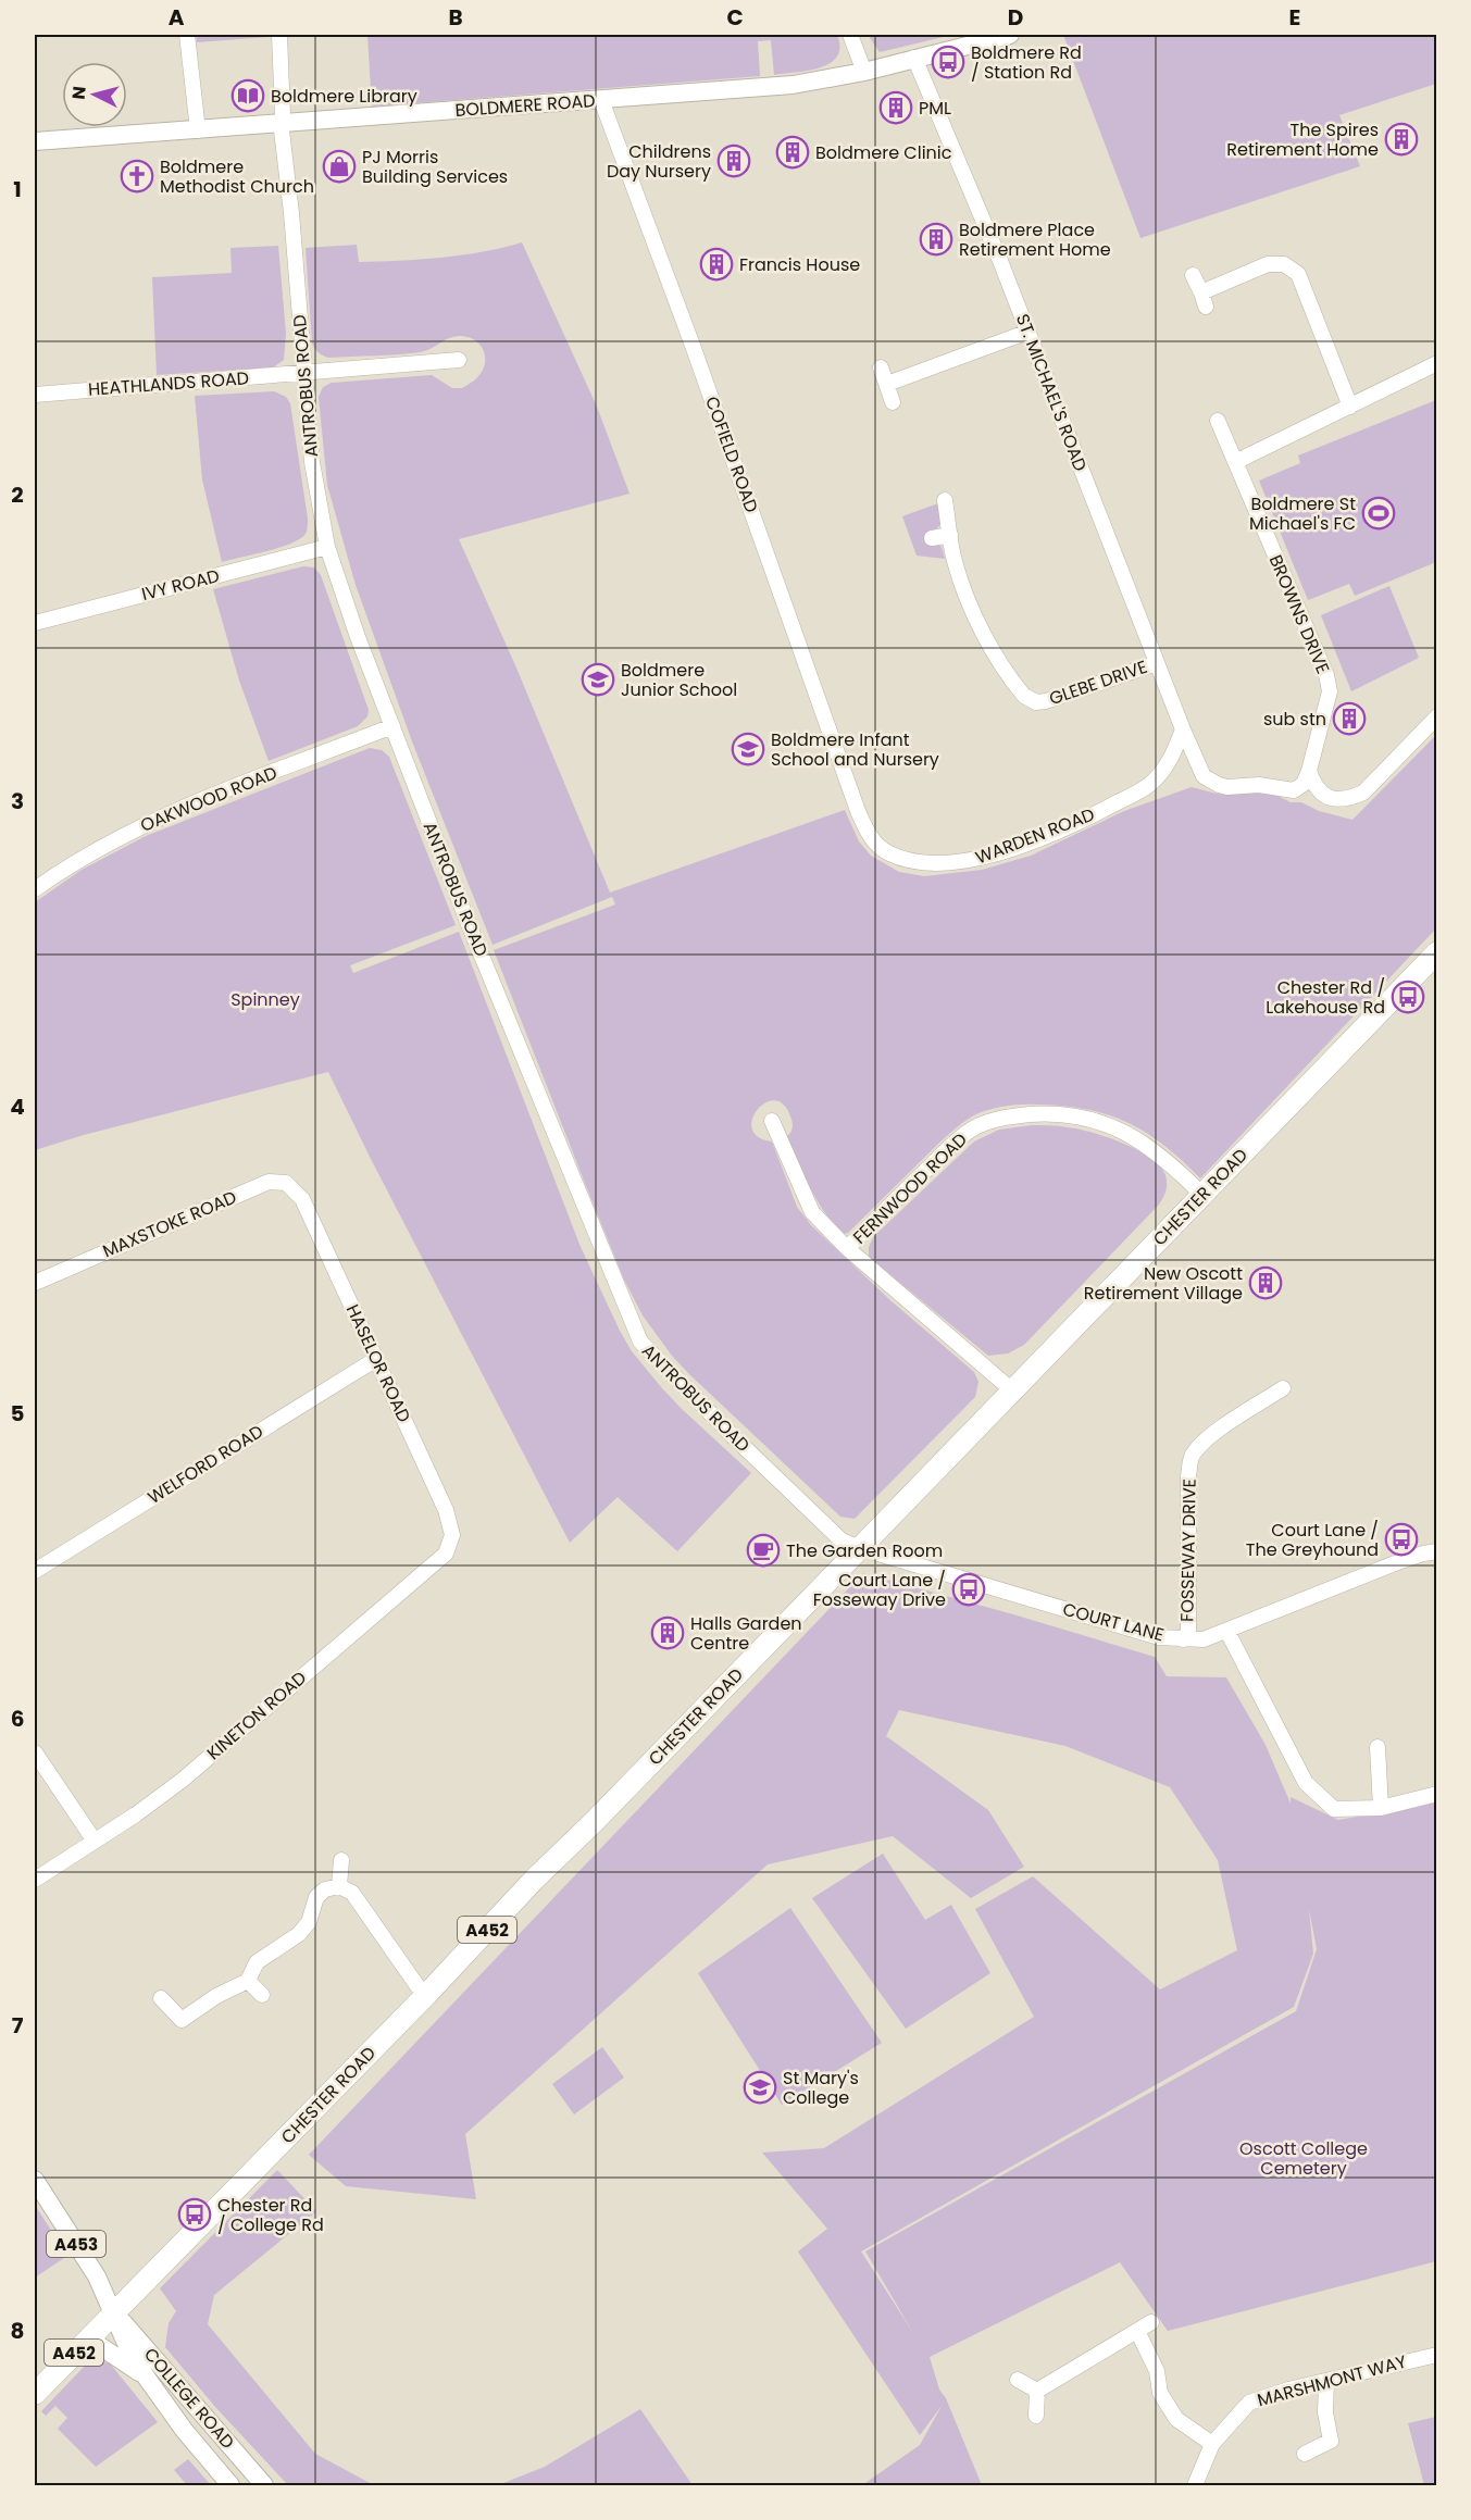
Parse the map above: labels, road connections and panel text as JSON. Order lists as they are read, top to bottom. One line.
{"streets":{"highway":["CHESTER ROAD","A452"],"main road":["BOLDMERE ROAD","A453","COLLEGE ROAD"],"street":["HEATHLANDS ROAD","ANTROBUS ROAD","ST. MICHAEL'S ROAD","COFIELD ROAD","IVY ROAD","BROWNS DRIVE","GLEBE DRIVE","OAKWOOD ROAD","WARDEN ROAD","FERNWOOD ROAD","MAXSTOKE ROAD","HASELOR ROAD","WELFORD ROAD","FOSSEWAY DRIVE","COURT LANE","KINETON ROAD","MARSHMONT WAY"]},"crossings":[["BOLDMERE ROAD","ANTROBUS ROAD"],["BOLDMERE ROAD","ST. MICHAEL'S ROAD"],["BOLDMERE ROAD","COFIELD ROAD"],["HEATHLANDS ROAD","ANTROBUS ROAD"],["ANTROBUS ROAD","IVY ROAD"],["ANTROBUS ROAD","OAKWOOD ROAD"],["ANTROBUS ROAD","CHESTER ROAD"],["ANTROBUS ROAD","COURT LANE"],["ST. MICHAEL'S ROAD","GLEBE DRIVE"],["ST. MICHAEL'S ROAD","WARDEN ROAD"],["COFIELD ROAD","WARDEN ROAD"],["FERNWOOD ROAD","CHESTER ROAD"],["CHESTER ROAD","COURT LANE"],["CHESTER ROAD","COLLEGE ROAD"],["MAXSTOKE ROAD","HASELOR ROAD"],["HASELOR ROAD","WELFORD ROAD"],["HASELOR ROAD","KINETON ROAD"],["FOSSEWAY DRIVE","COURT LANE"]],"parks":["Spinney","Oscott College Cemetery"],"places":{"bus stop":["Boldmere Rd / Station Rd","Chester Rd / Lakehouse Rd","Court Lane / The Greyhound","Court Lane / Fosseway Drive","Chester Rd / College Rd"],"library":["Boldmere Library"],"building":["PML","The Spires Retirement Home","Boldmere Clinic","Childrens Day Nursery","Boldmere Place Retirement Home","Francis House","sub stn","New Oscott Retirement Village","Halls Garden Centre"],"shop":["PJ Morris Building Services"],"church":["Boldmere Methodist Church"],"sports":["Boldmere St Michael's FC"],"school or university":["Boldmere Junior School","Boldmere Infant School and Nursery","St Mary's College"],"cafe":["The Garden Room"]},"north":"left","grid":{"columns":["A","B","C","D","E"],"rows":["1","2","3","4","5","6","7","8"]}}
